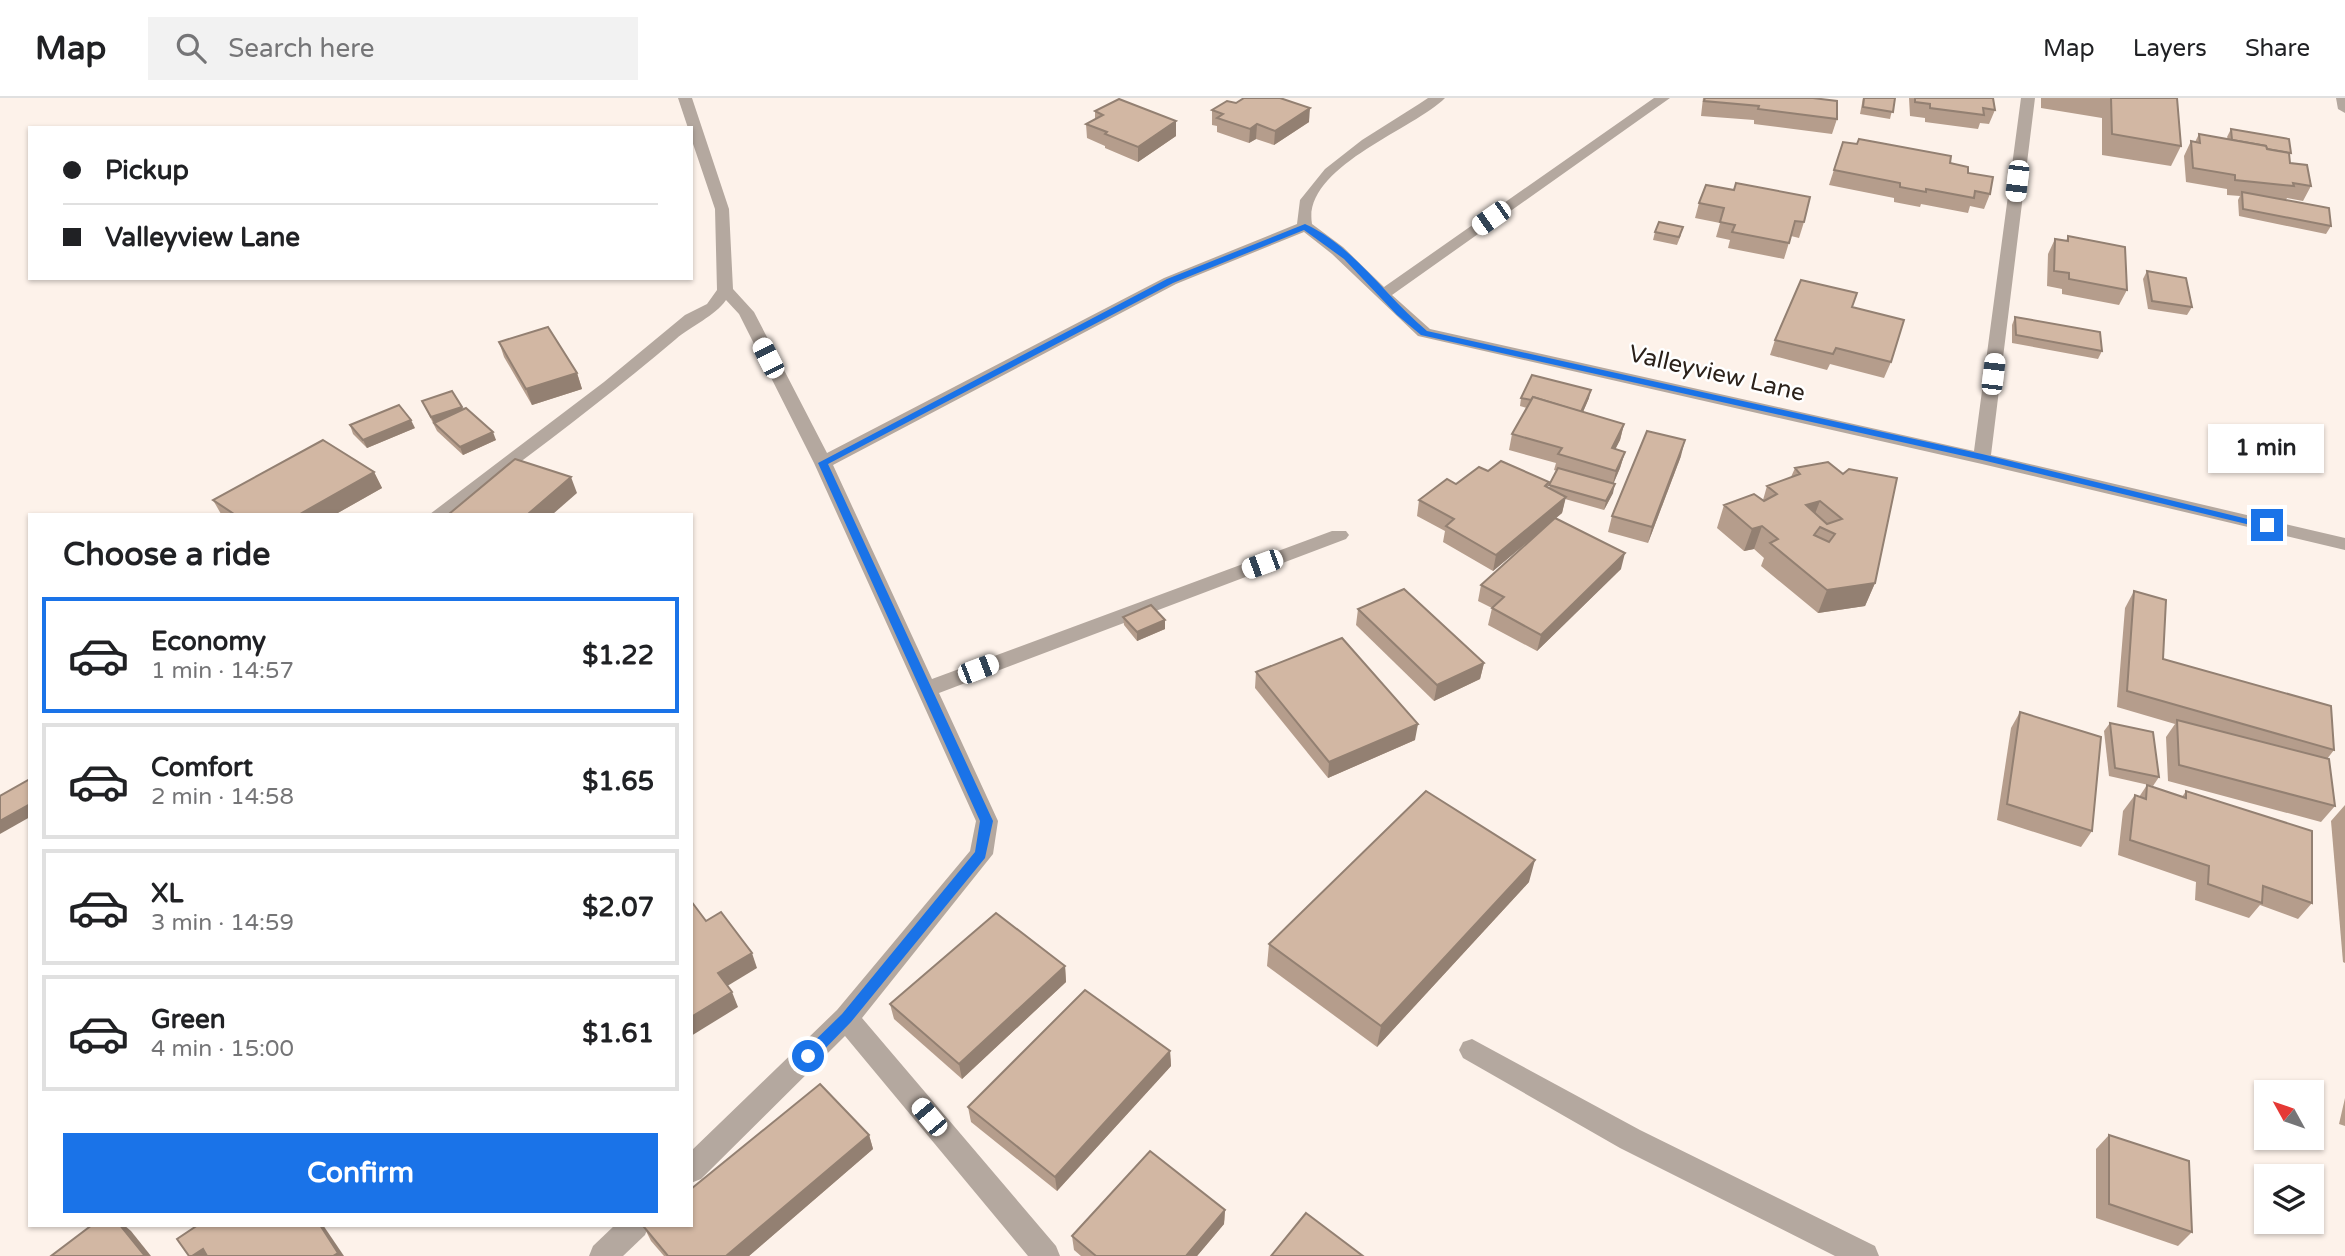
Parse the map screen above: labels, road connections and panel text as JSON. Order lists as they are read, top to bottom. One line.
{"streets":{"street":["Valleyview Lane"]},"north":"top left","page":{"header":"Map","search":"Search here","nav":["Map","Layers","Share"],"banner":["Pickup","Valleyview Lane"],"bubble":"1 min","heading":"Choose a ride","list":[{"name":"Economy","note":"1 min · 14:57","value":"$1.22"},{"name":"Comfort","note":"2 min · 14:58","value":"$1.65"},{"name":"XL","note":"3 min · 14:59","value":"$2.07"},{"name":"Green","note":"4 min · 15:00","value":"$1.61"}],"buttons":"Confirm"}}
